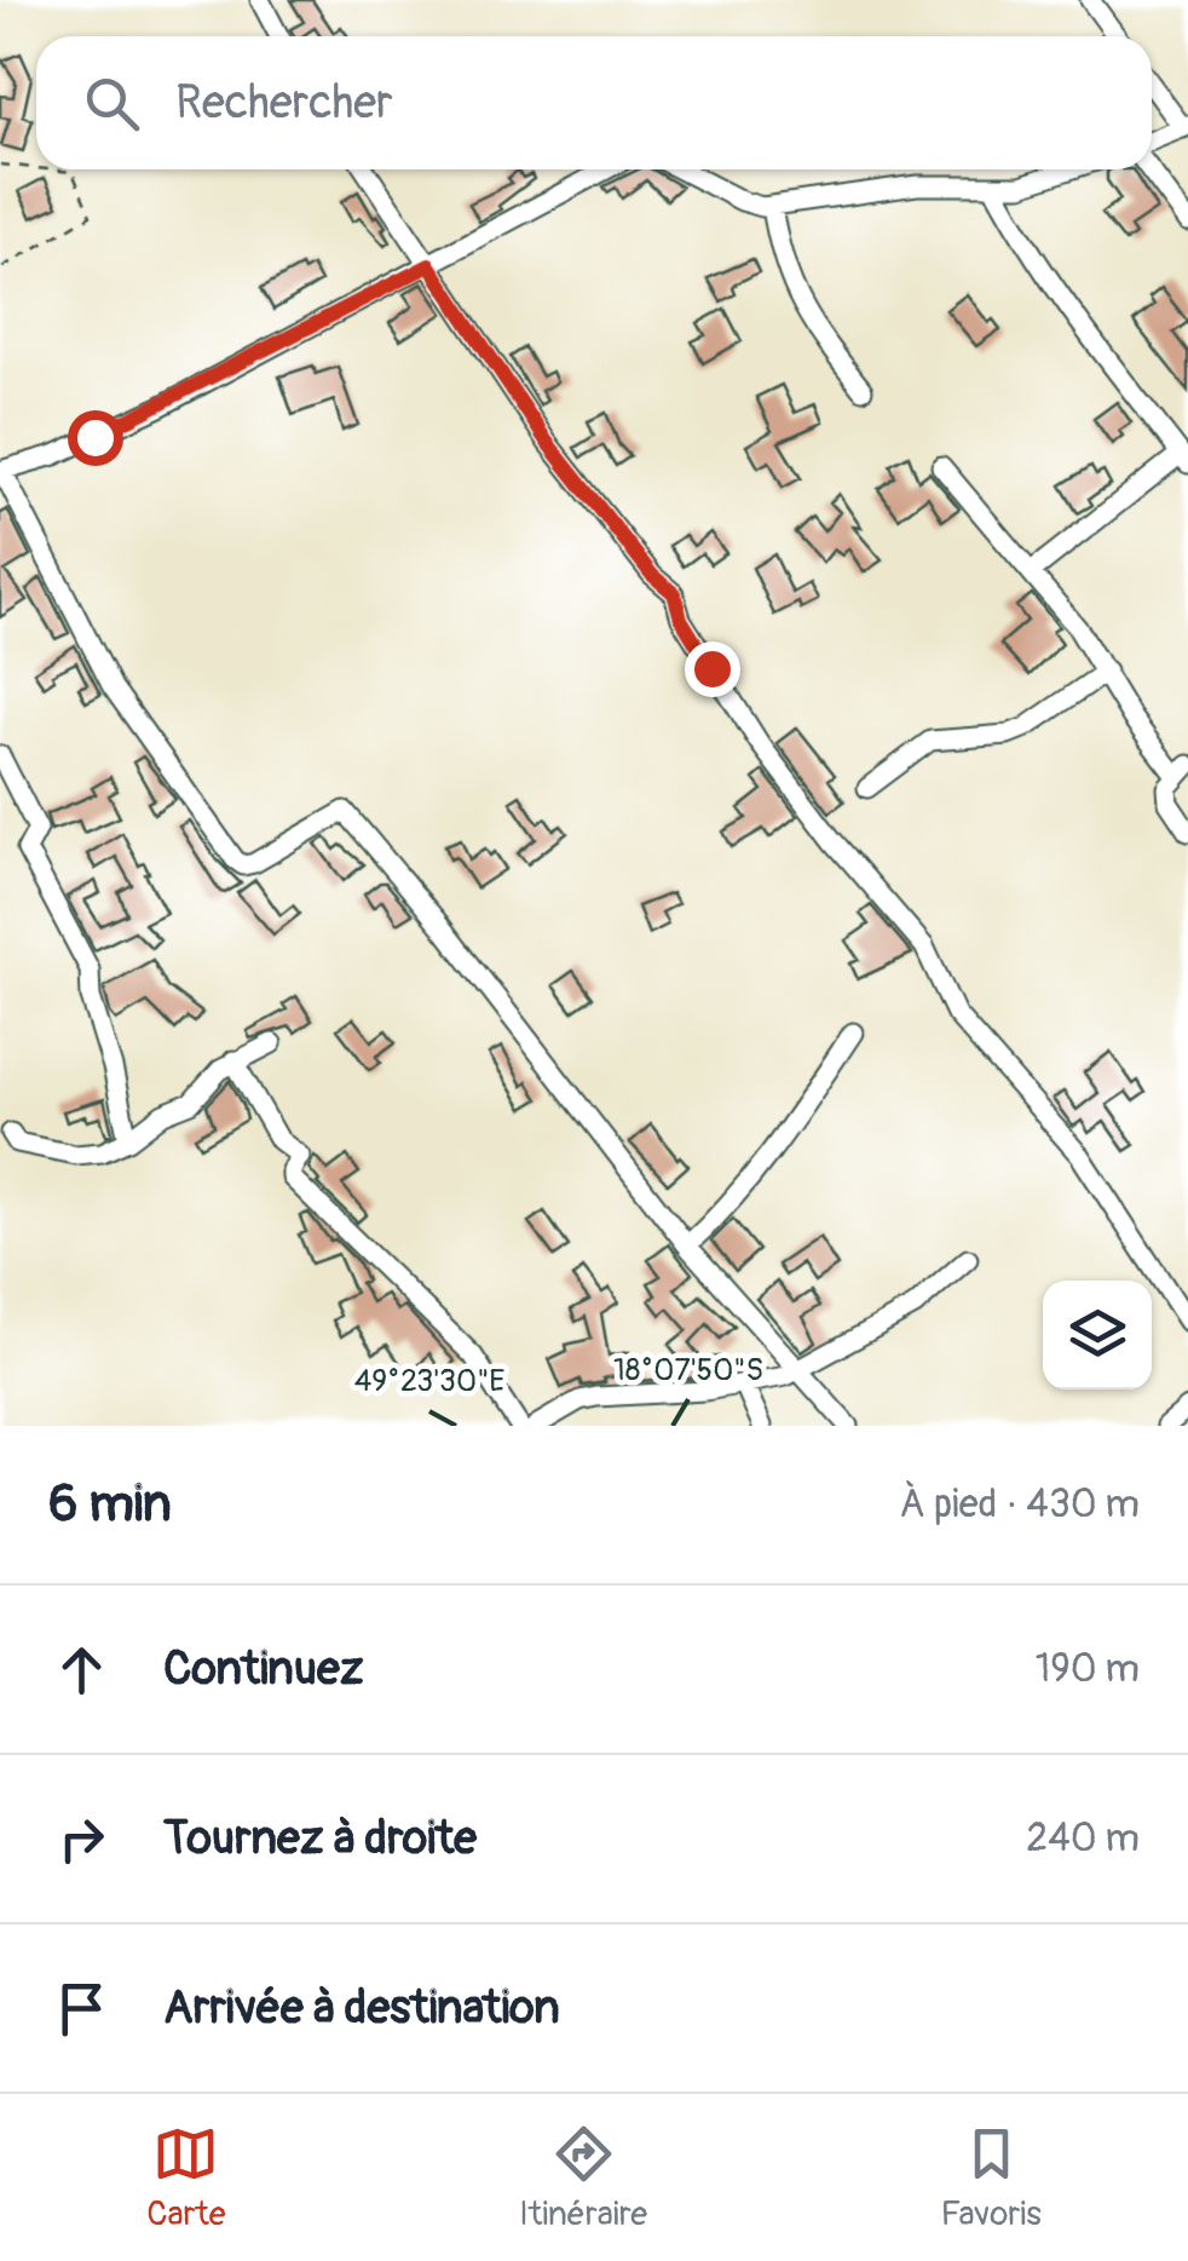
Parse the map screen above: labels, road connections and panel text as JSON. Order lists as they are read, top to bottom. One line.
{"page":{"search":"Rechercher","heading":["6 min","À pied · 430 m"],"list":[["Continuez","190 m"],["Tournez à droite","240 m"],"Arrivée à destination"],"nav":["Carte","Itinéraire","Favoris"]},"coordinates":["18°07'50\"S","49°23'30\"E"]}
